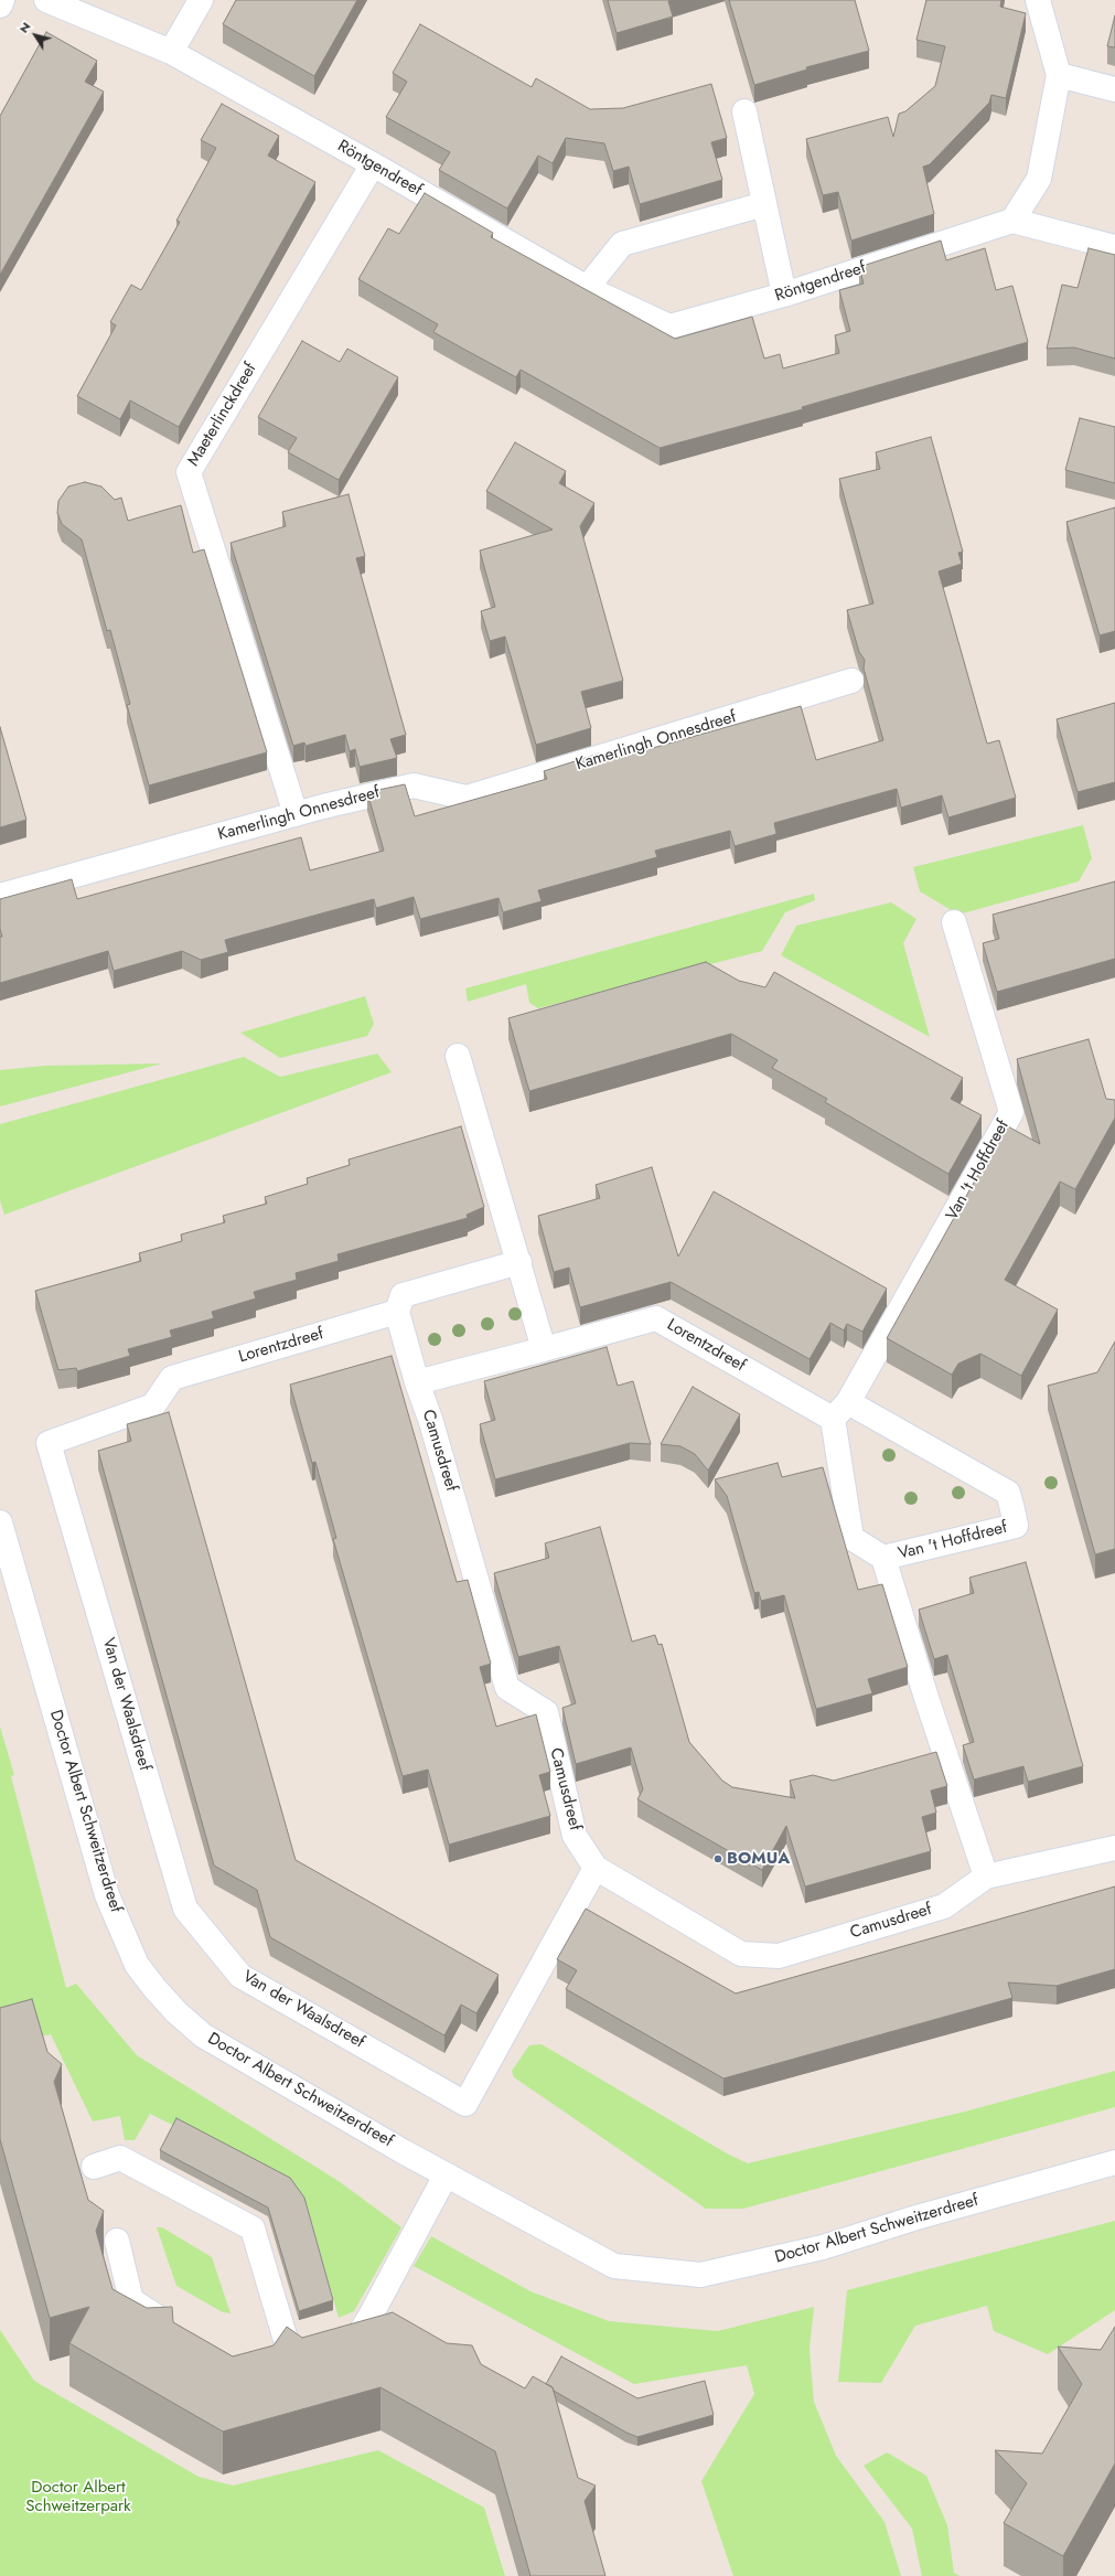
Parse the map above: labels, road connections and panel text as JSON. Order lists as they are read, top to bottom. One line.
{"streets":{"street":["Röntgendreef","Maeterlinckdreef","Kamerlingh Onnesdreef","Van 't Hoffdreef","Lorentzdreef","Camusdreef","Van der Waalsdreef","Doctor Albert Schweitzerdreef"]},"crossings":[["Röntgendreef","Maeterlinckdreef"],["Maeterlinckdreef","Kamerlingh Onnesdreef"],["Van 't Hoffdreef","Lorentzdreef"],["Van 't Hoffdreef","Camusdreef"],["Lorentzdreef","Camusdreef"],["Lorentzdreef","Van der Waalsdreef"],["Camusdreef","Van der Waalsdreef"]],"parks":["Doctor Albert Schweitzerpark"],"places":["BOMUA"],"north":"top left"}
